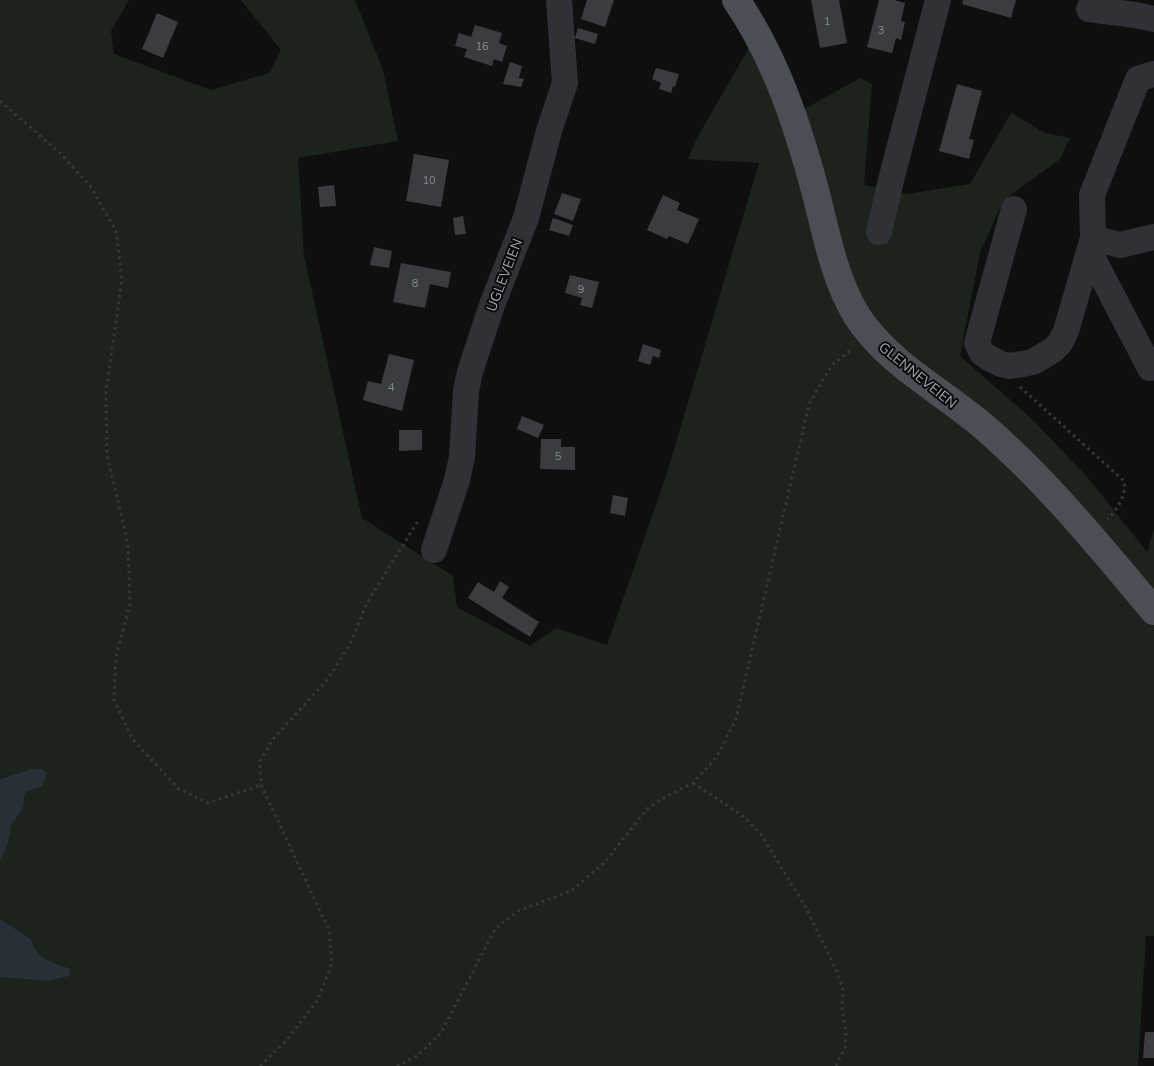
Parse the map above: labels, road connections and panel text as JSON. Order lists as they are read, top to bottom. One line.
{"streets":{"main road":["GLENNEVEIEN"],"street":["UGLEVEIEN"]},"house_numbers":["1","3","16","10","8","9","4","5"]}
